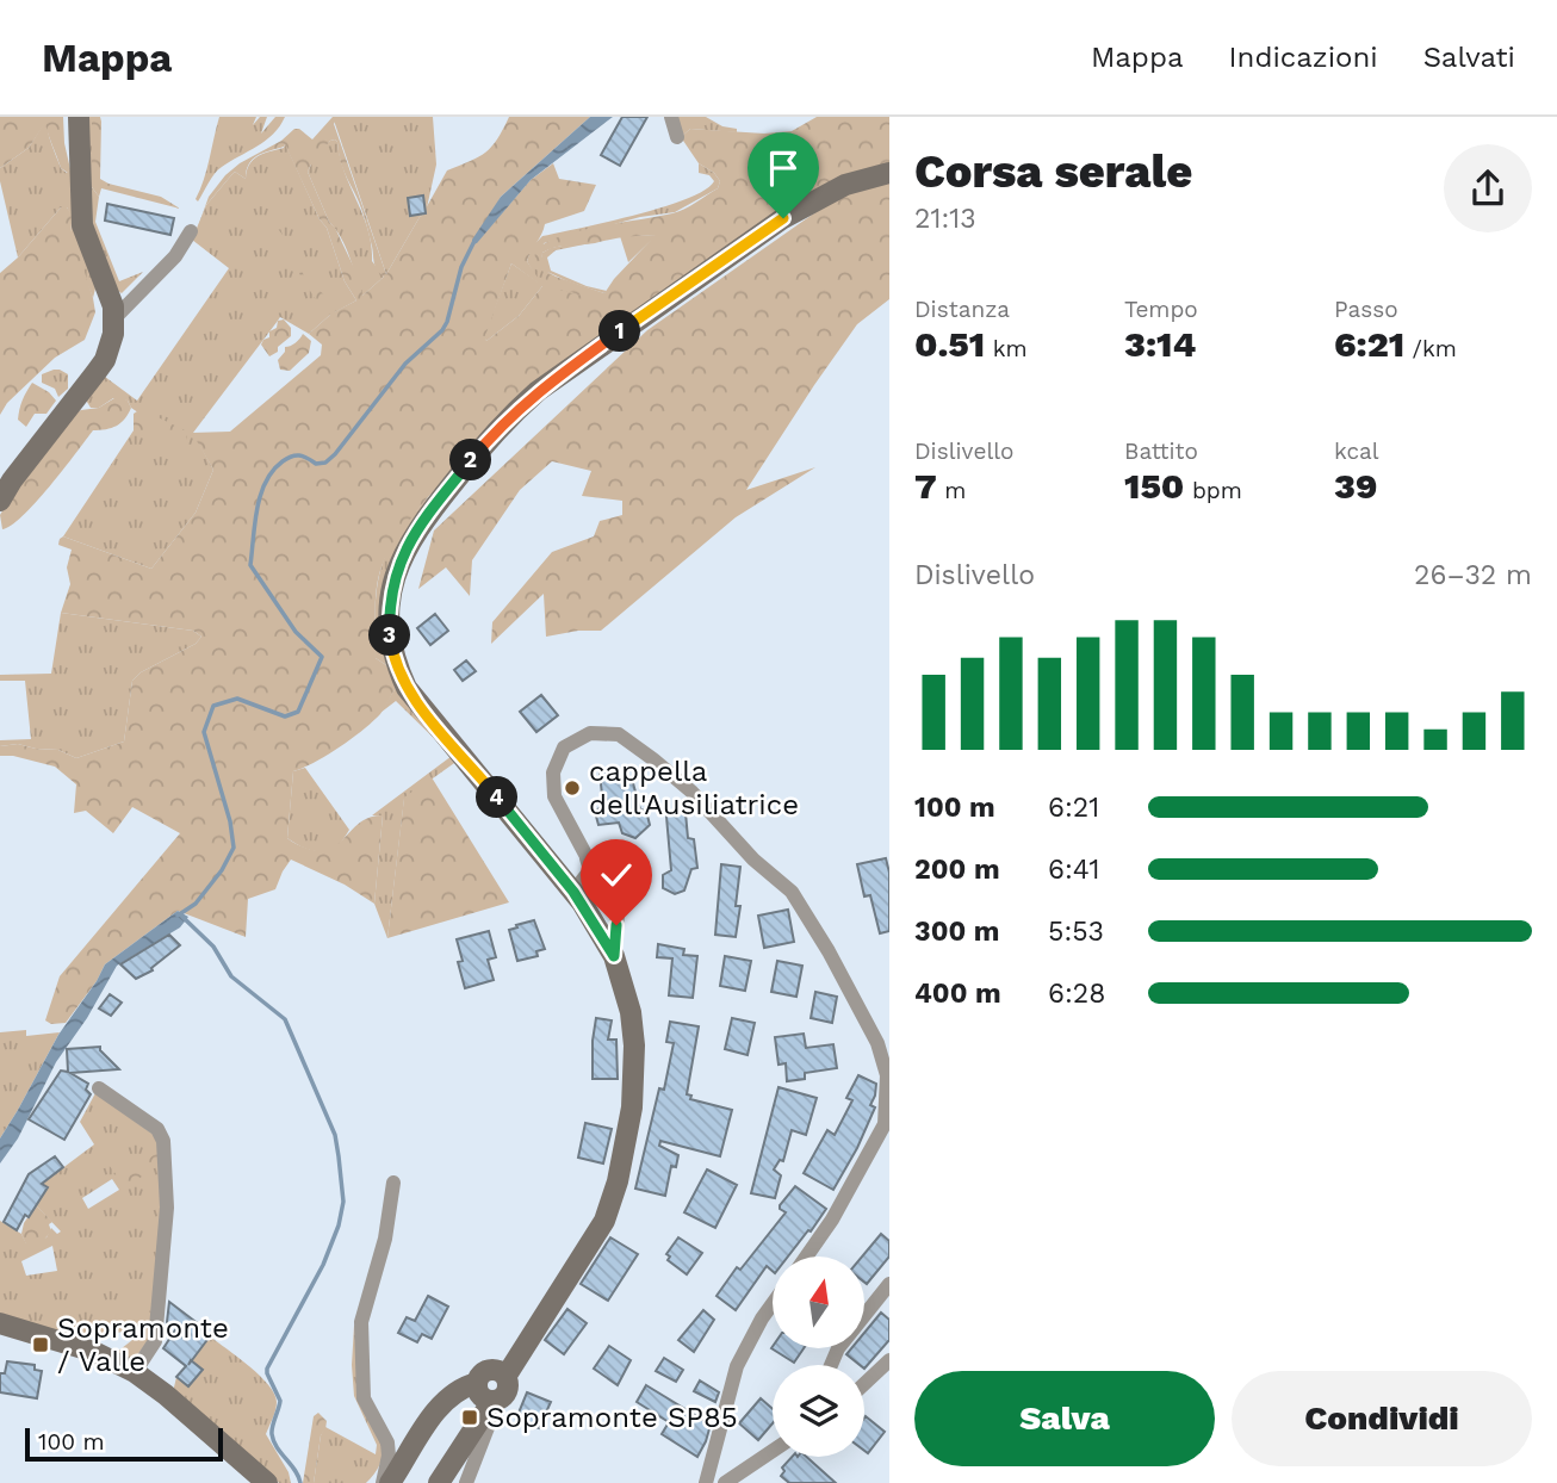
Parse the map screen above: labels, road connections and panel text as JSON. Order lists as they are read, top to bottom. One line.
{"places":{"other":["cappella dell'Ausiliatrice"],"transit":["Sopramonte / Valle","Sopramonte SP85"]},"scale_bar":"100 m","north":"top","page":{"header":"Mappa","nav":["Mappa","Indicazioni","Salvati"],"heading":["Corsa serale","21:13"],"stats":[["Distanza","0.51 km"],["Tempo","3:14"],["Passo","6:21 /km"],["Dislivello","7 m"],["Battito","150 bpm"],["kcal","39"]],"pins":["1","2","3","4"],"chart":["Dislivello","26–32 m"],"list":[{"name":"100 m","note":"6:21"},{"name":"200 m","note":"6:41"},{"name":"300 m","note":"5:53"},{"name":"400 m","note":"6:28"}],"buttons":["Salva","Condividi"],"scale":"100 m"}}
